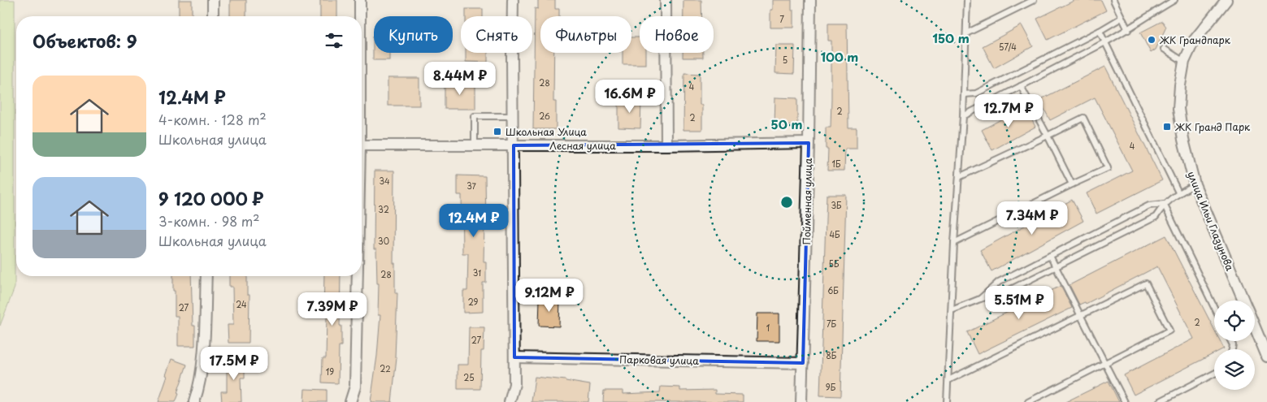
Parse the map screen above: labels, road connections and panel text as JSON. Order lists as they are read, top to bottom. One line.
{"streets":{"street":["Лесная улица","Пойменная улица","улица Ильи Глазунова","Парковая улица"]},"crossings":[["Лесная улица","Пойменная улица"],["Пойменная улица","Парковая улица"]],"places":{"other":["ЖК Грандпарк"],"transit":["ЖК Гранд Парк","Школьная Улица"]},"house_numbers":["7","57/4","5","28","4","2","26","2","4","1Б","34","37","3Б","32","4Б","30","5Б","31","28","6Б","29","24","27","2","7Б","1","27","8Б","22","19","25","9Б"],"page":{"chip":["Купить","Снять","Фильтры","Новое"],"heading":"Объектов: 9","price":["8.44M ₽","16.6M ₽","12.7M ₽","7.34M ₽","12.4M ₽","9.12M ₽","5.51M ₽","7.39M ₽","17.5M ₽"],"list":[{"name":"12.4M ₽","note":"4-комн. · 128 m² · Школьная улица"},{"name":"9 120 000 ₽","note":"3-комн. · 98 m² · Школьная улица"}]},"rings":["150 m","100 m","50 m"]}
